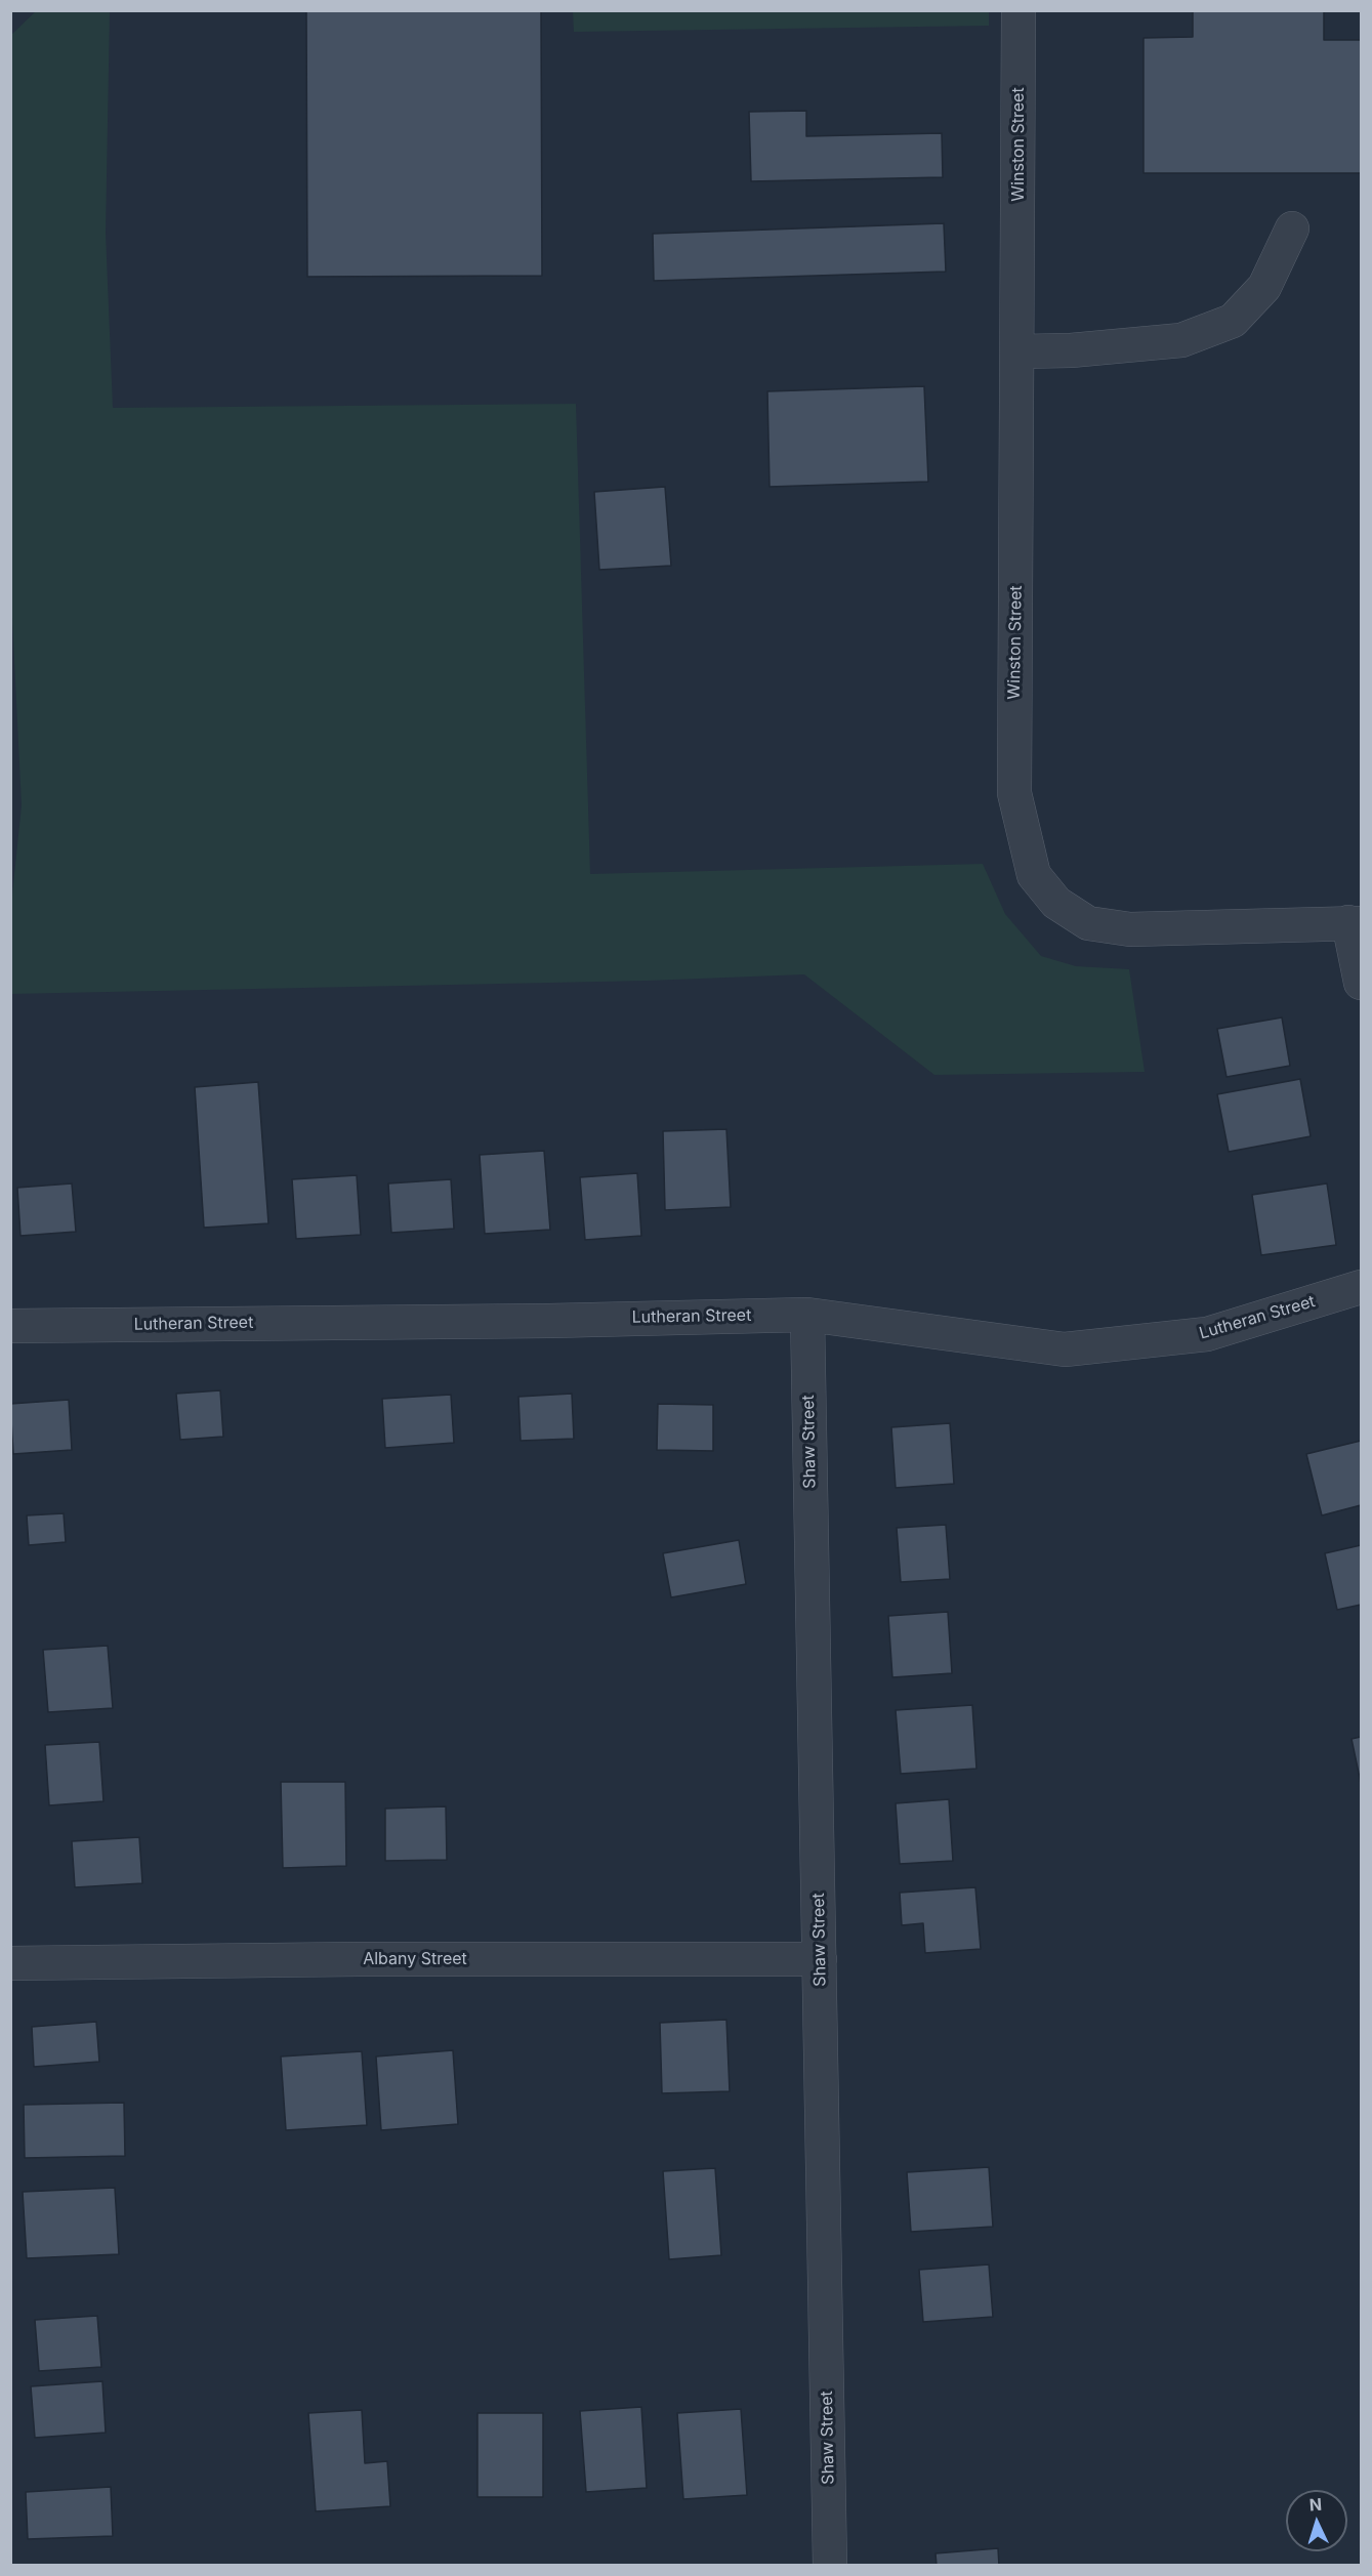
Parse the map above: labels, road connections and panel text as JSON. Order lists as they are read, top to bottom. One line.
{"streets":{"street":["Winston Street","Lutheran Street","Shaw Street","Albany Street"]},"crossings":[["Lutheran Street","Shaw Street"],["Shaw Street","Albany Street"]],"north":"top"}
